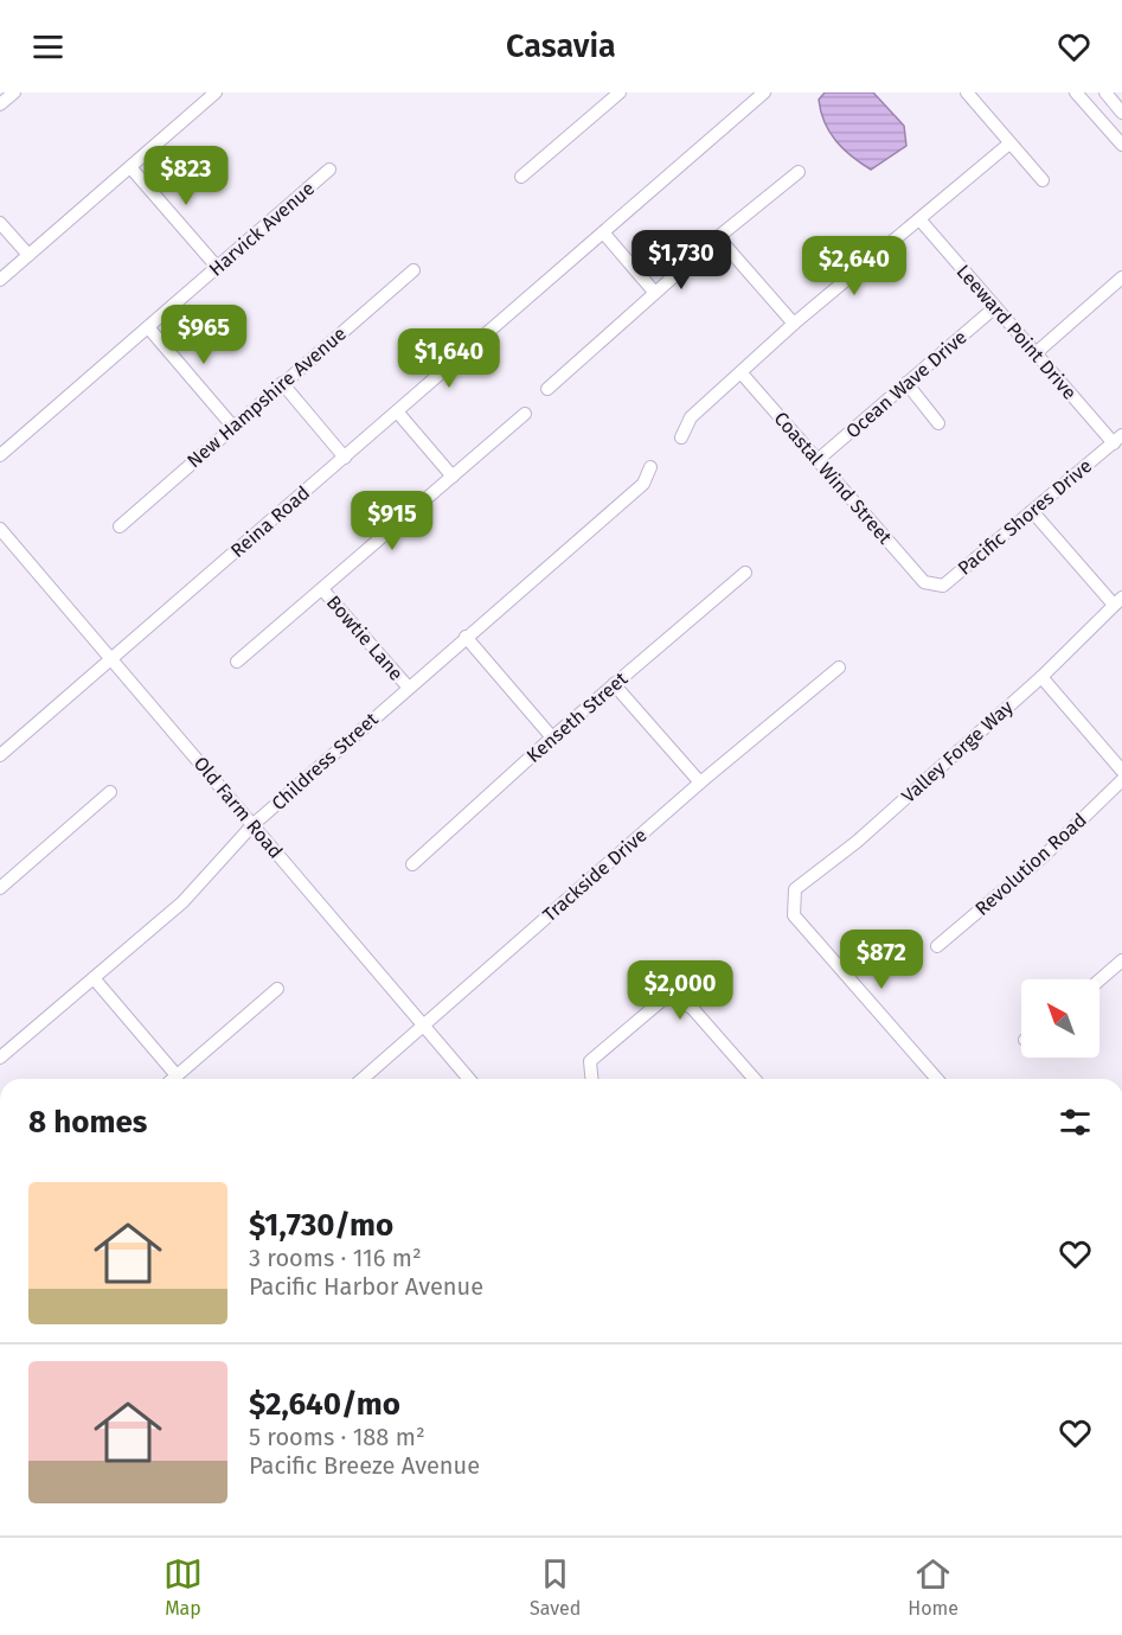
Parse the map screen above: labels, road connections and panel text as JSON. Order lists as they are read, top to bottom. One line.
{"streets":{"street":["Harvick Avenue","Leeward Point Drive","Ocean Wave Drive","New Hampshire Avenue","Coastal Wind Street","Pacific Shores Drive","Reina Road","Bowtie Lane","Kenseth Street","Valley Forge Way","Childress Street","Old Farm Road","Revolution Road","Trackside Drive"]},"crossings":[["Leeward Point Drive","Ocean Wave Drive"],["Leeward Point Drive","Pacific Shores Drive"],["Ocean Wave Drive","Coastal Wind Street"],["Coastal Wind Street","Pacific Shores Drive"],["Reina Road","Old Farm Road"],["Bowtie Lane","Childress Street"],["Childress Street","Old Farm Road"],["Old Farm Road","Trackside Drive"]],"north":"top left","page":{"header":"Casavia","price":["$823","$1,730","$2,640","$965","$1,640","$915","$872","$2,000"],"heading":"8 homes","list":[{"name":"$1,730/mo","note":"3 rooms · 116 m² · Pacific Harbor Avenue"},{"name":"$2,640/mo","note":"5 rooms · 188 m² · Pacific Breeze Avenue"}],"tabs":["Map","Saved","Home"]}}
